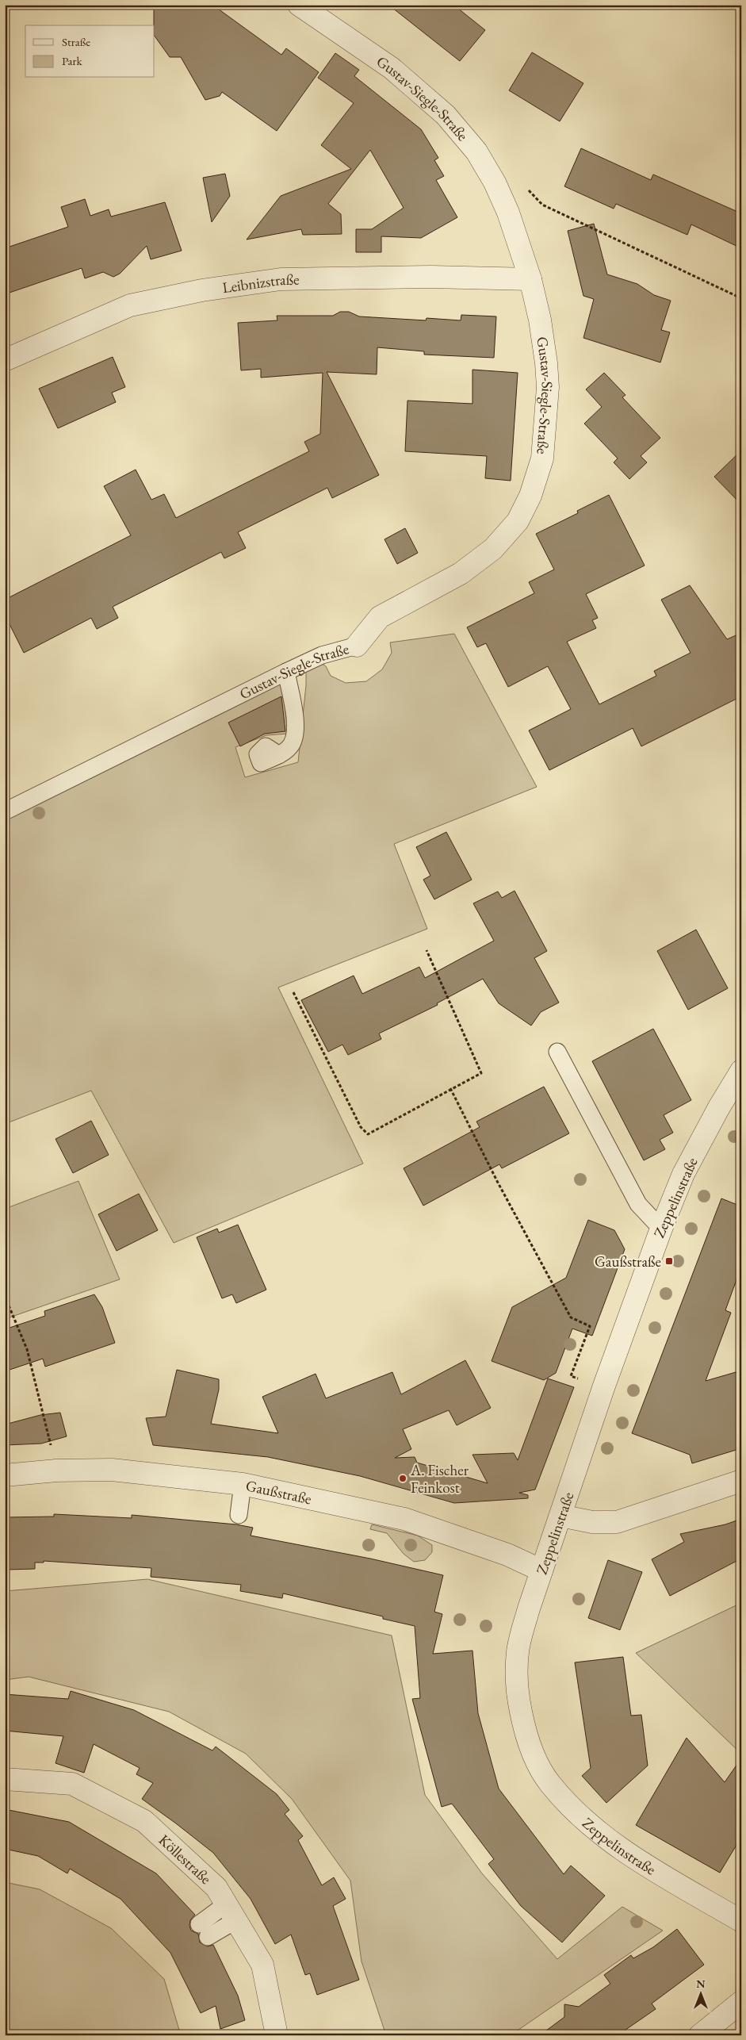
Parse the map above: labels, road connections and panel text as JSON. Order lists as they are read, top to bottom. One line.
{"streets":{"street":["Gustav-Siegle-Straße","Leibnizstraße","Zeppelinstraße","Gaußstraße","Köllestraße"]},"crossings":[["Gustav-Siegle-Straße","Leibnizstraße"],["Zeppelinstraße","Gaußstraße"]],"places":{"transit":["Gaußstraße"],"other":["A. Fischer Feinkost"]},"legend":["Straße","Park"],"north":"top"}
